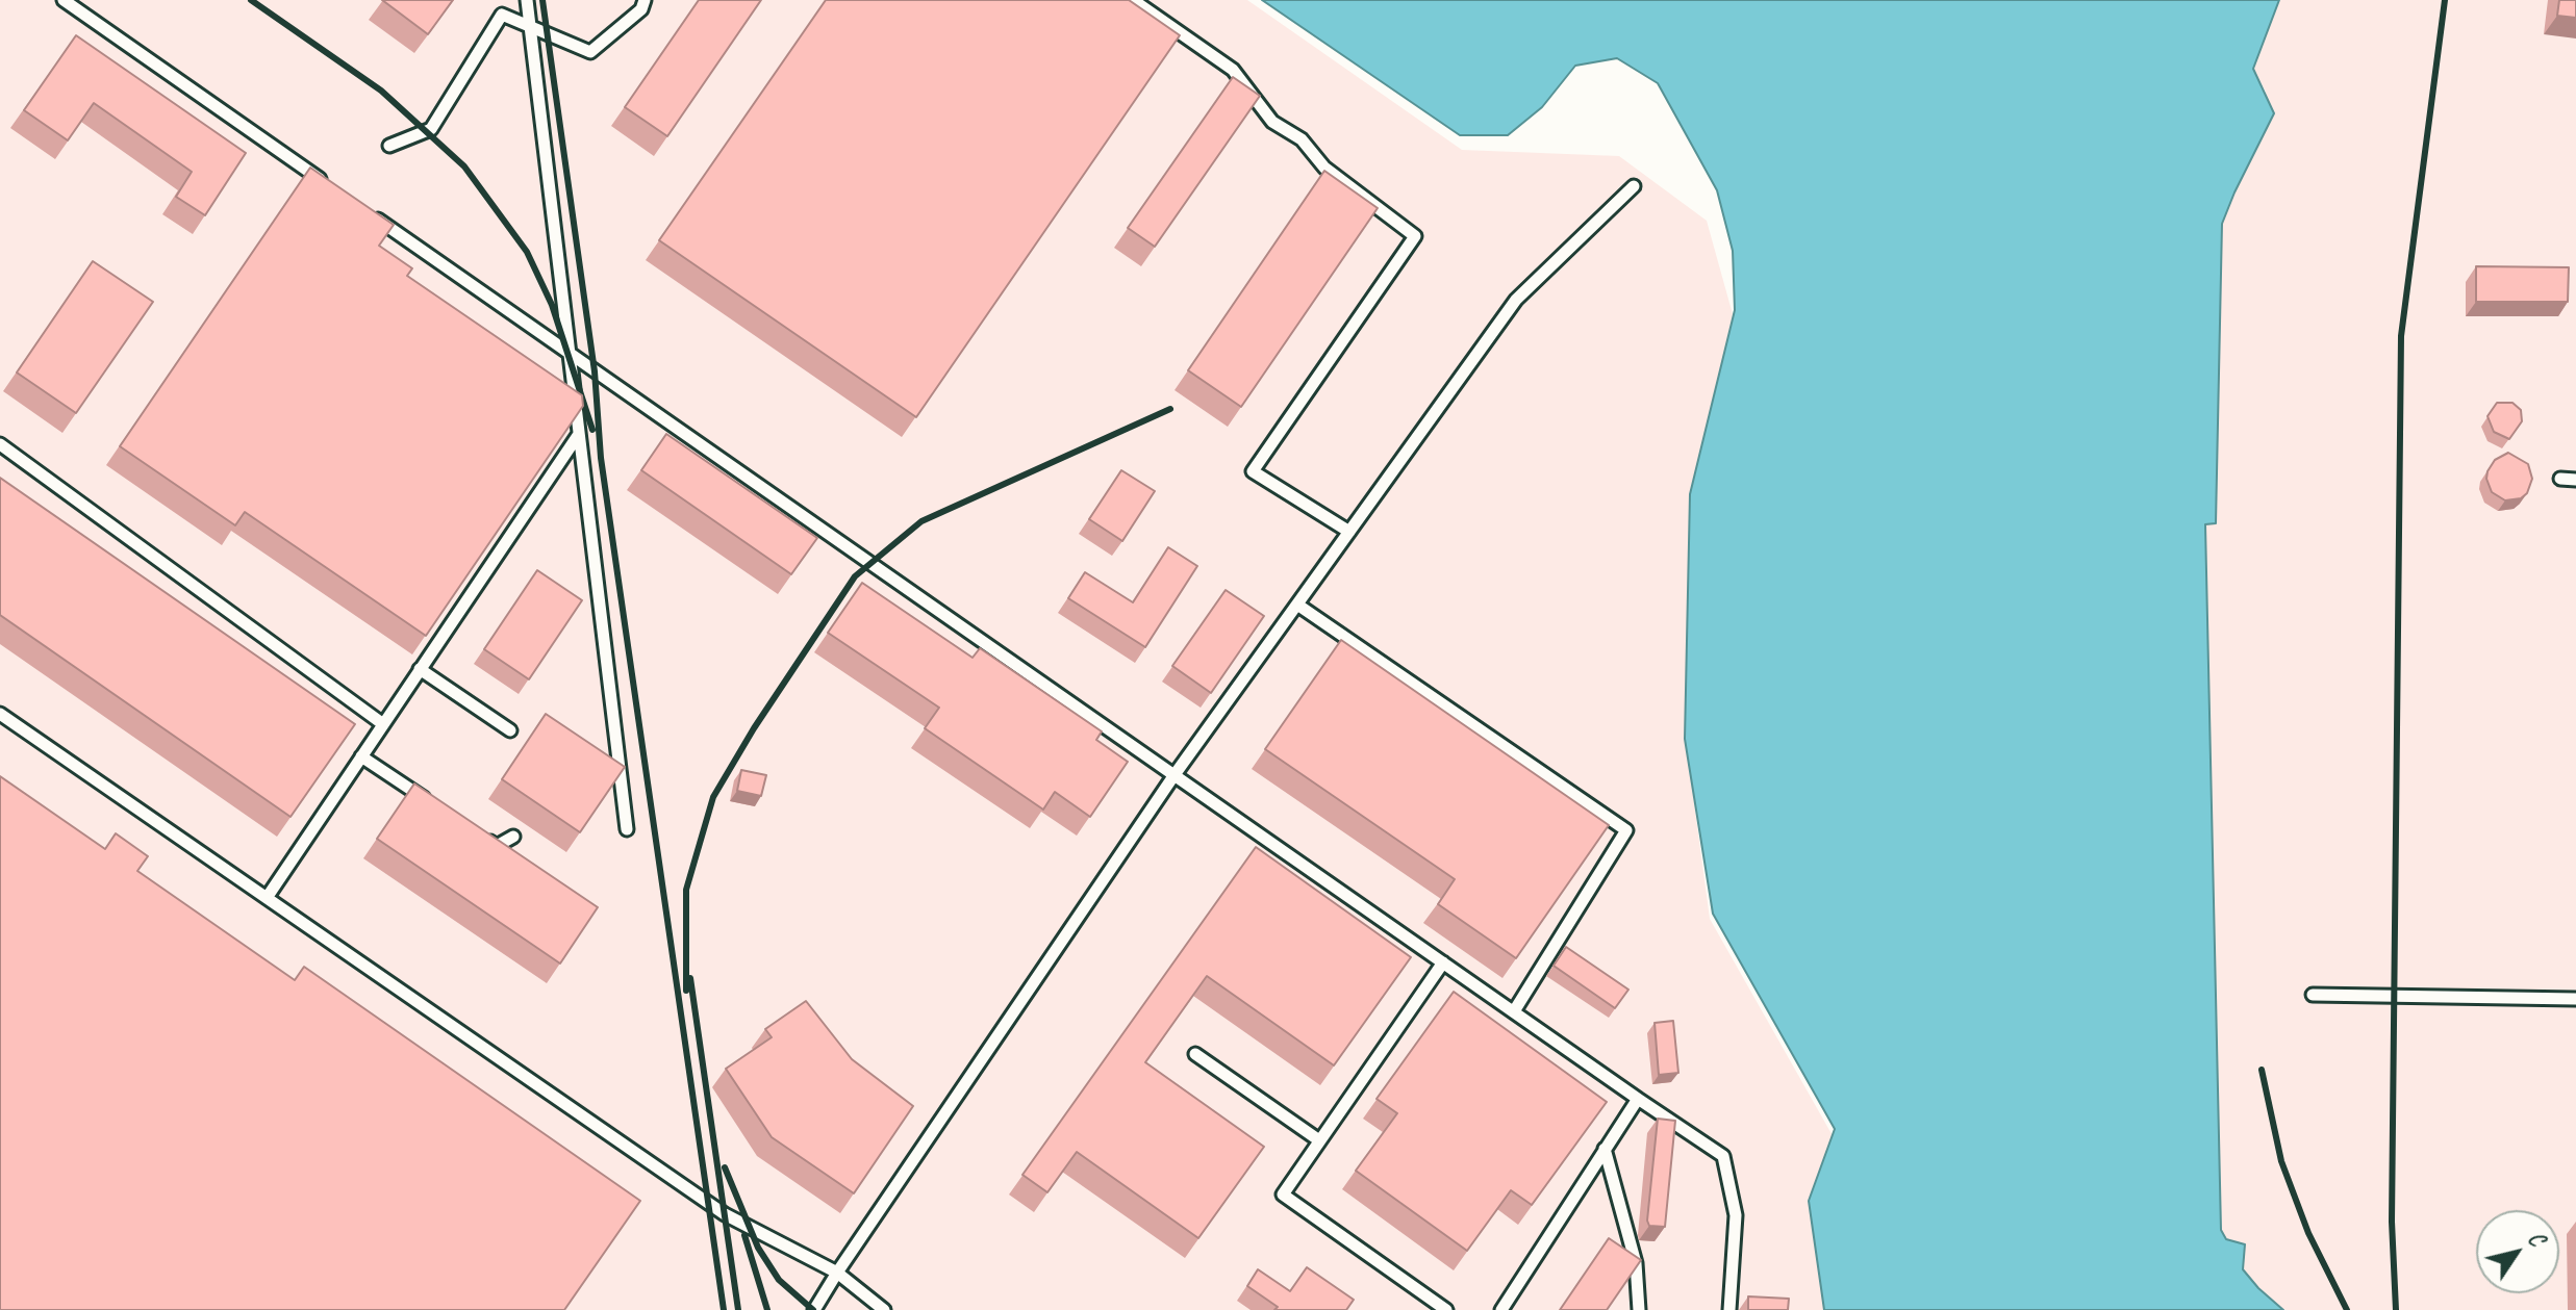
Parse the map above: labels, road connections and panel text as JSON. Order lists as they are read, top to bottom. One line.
{"north":"top right"}
